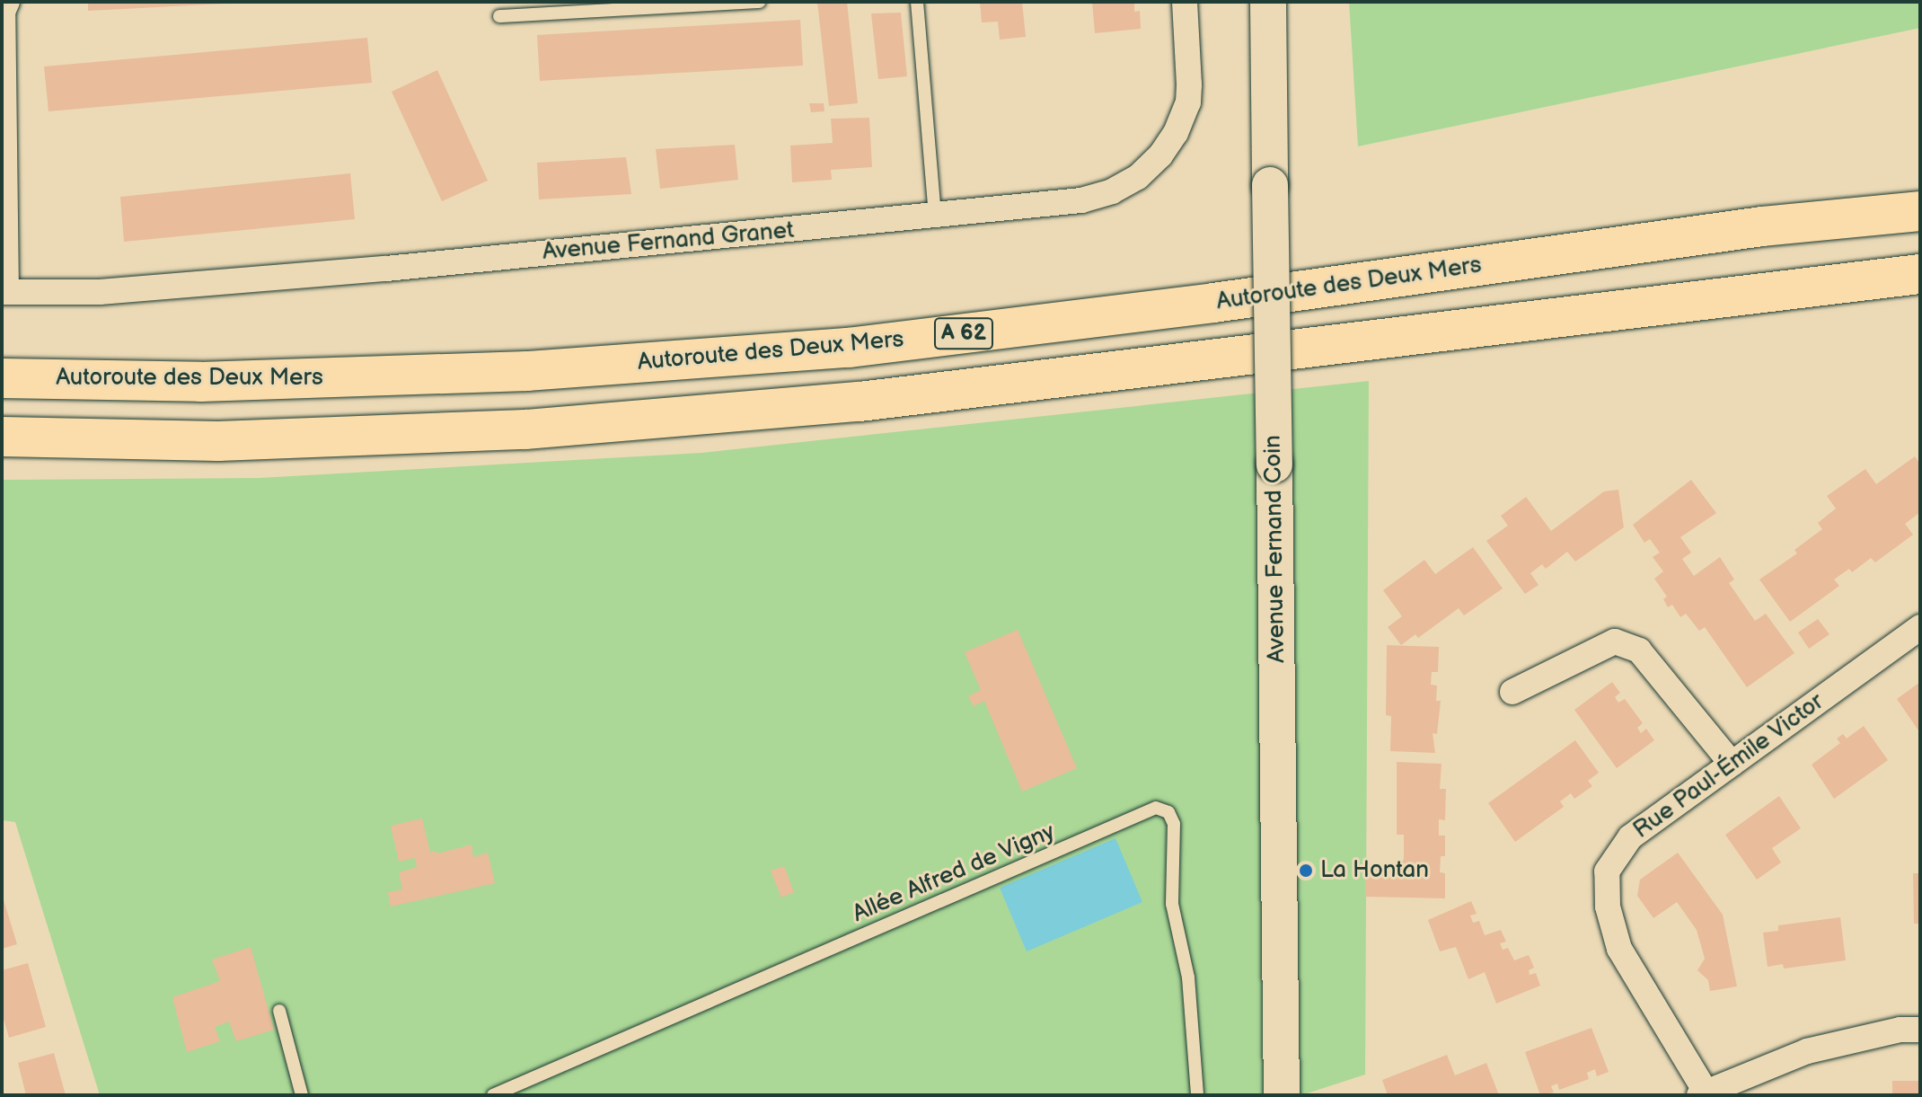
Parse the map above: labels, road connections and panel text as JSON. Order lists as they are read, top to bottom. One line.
{"streets":{"highway":["Autoroute des Deux Mers","A 62"],"main road":["Avenue Fernand Coin"],"street":["Avenue Fernand Granet","Rue Paul-Émile Victor"],"lane":["Allée Alfred de Vigny"]},"places":["La Hontan"]}
